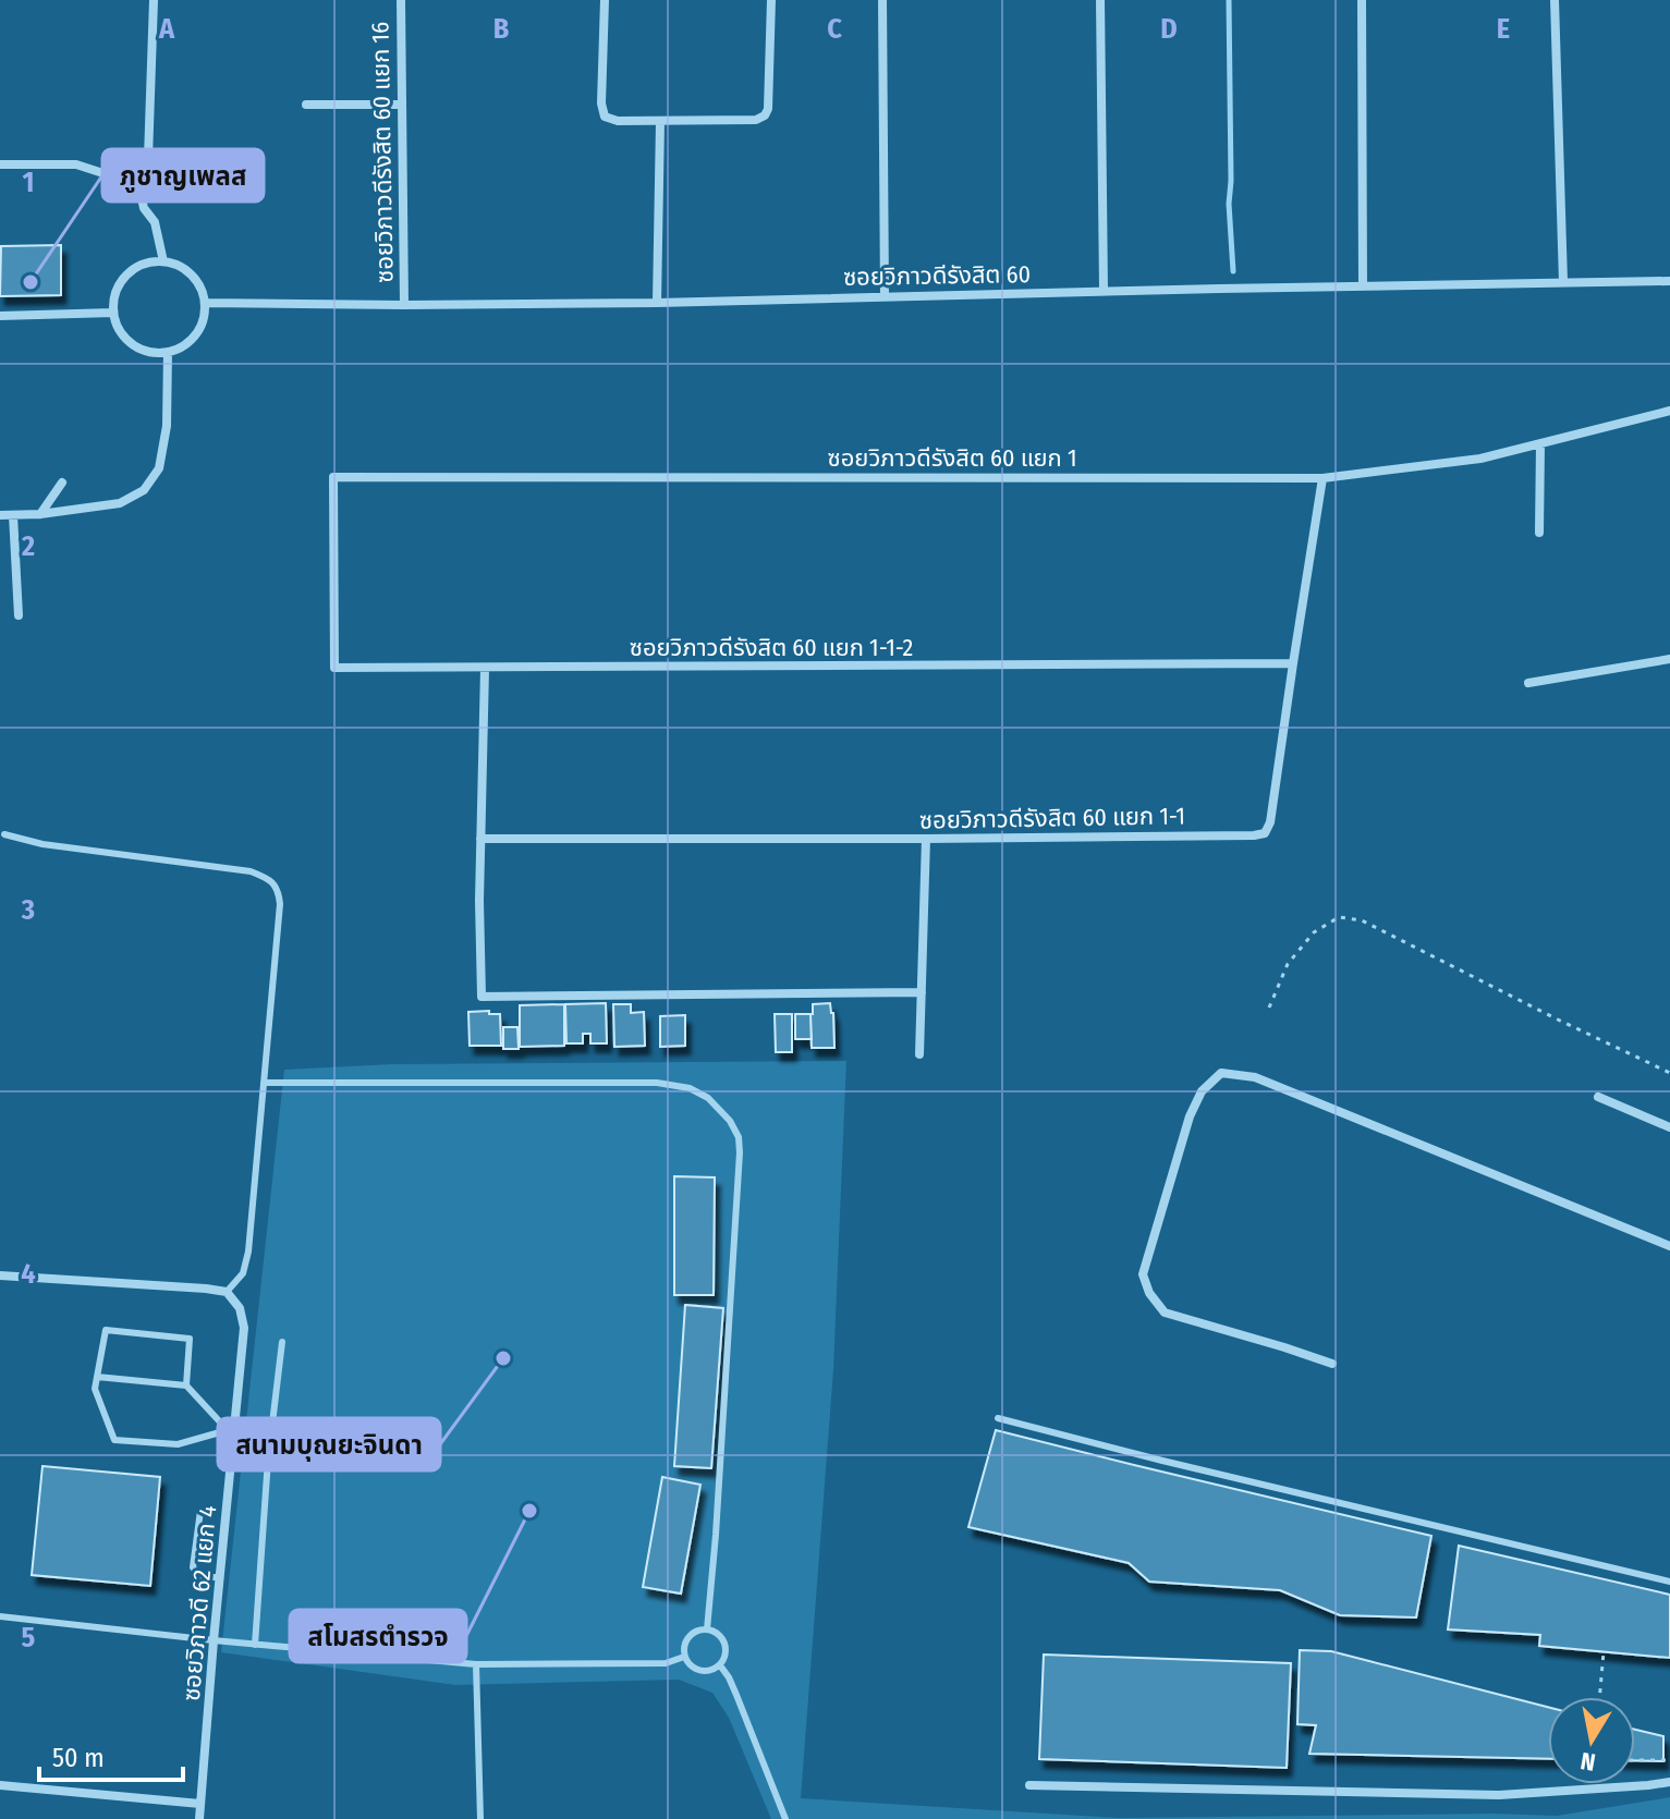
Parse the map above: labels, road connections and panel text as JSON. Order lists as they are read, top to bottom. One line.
{"streets":{"street":["ซอยวิภาวดีรังสิต 60 แยก 16","ซอยวิภาวดีรังสิต 60","ซอยวิภาวดีรังสิต 60 แยก 1","ซอยวิภาวดีรังสิต 60 แยก 1-1-2","ซอยวิภาวดีรังสิต 60 แยก 1-1","ซอยวิภาวดี 62 แยก 4"]},"crossings":[["ซอยวิภาวดีรังสิต 60 แยก 16","ซอยวิภาวดีรังสิต 60"],["ซอยวิภาวดีรังสิต 60 แยก 1","ซอยวิภาวดีรังสิต 60 แยก 1-1-2"],["ซอยวิภาวดีรังสิต 60 แยก 1","ซอยวิภาวดีรังสิต 60 แยก 1-1"],["ซอยวิภาวดีรังสิต 60 แยก 1-1-2","ซอยวิภาวดีรังสิต 60 แยก 1-1"]],"places":["ภูชาญเพลส","สนามบุณยะจินดา","สโมสรตำรวจ"],"scale_bar":"50 m","north":"bottom","grid":{"columns":["A","B","C","D","E"],"rows":["1","2","3","4","5"]}}
